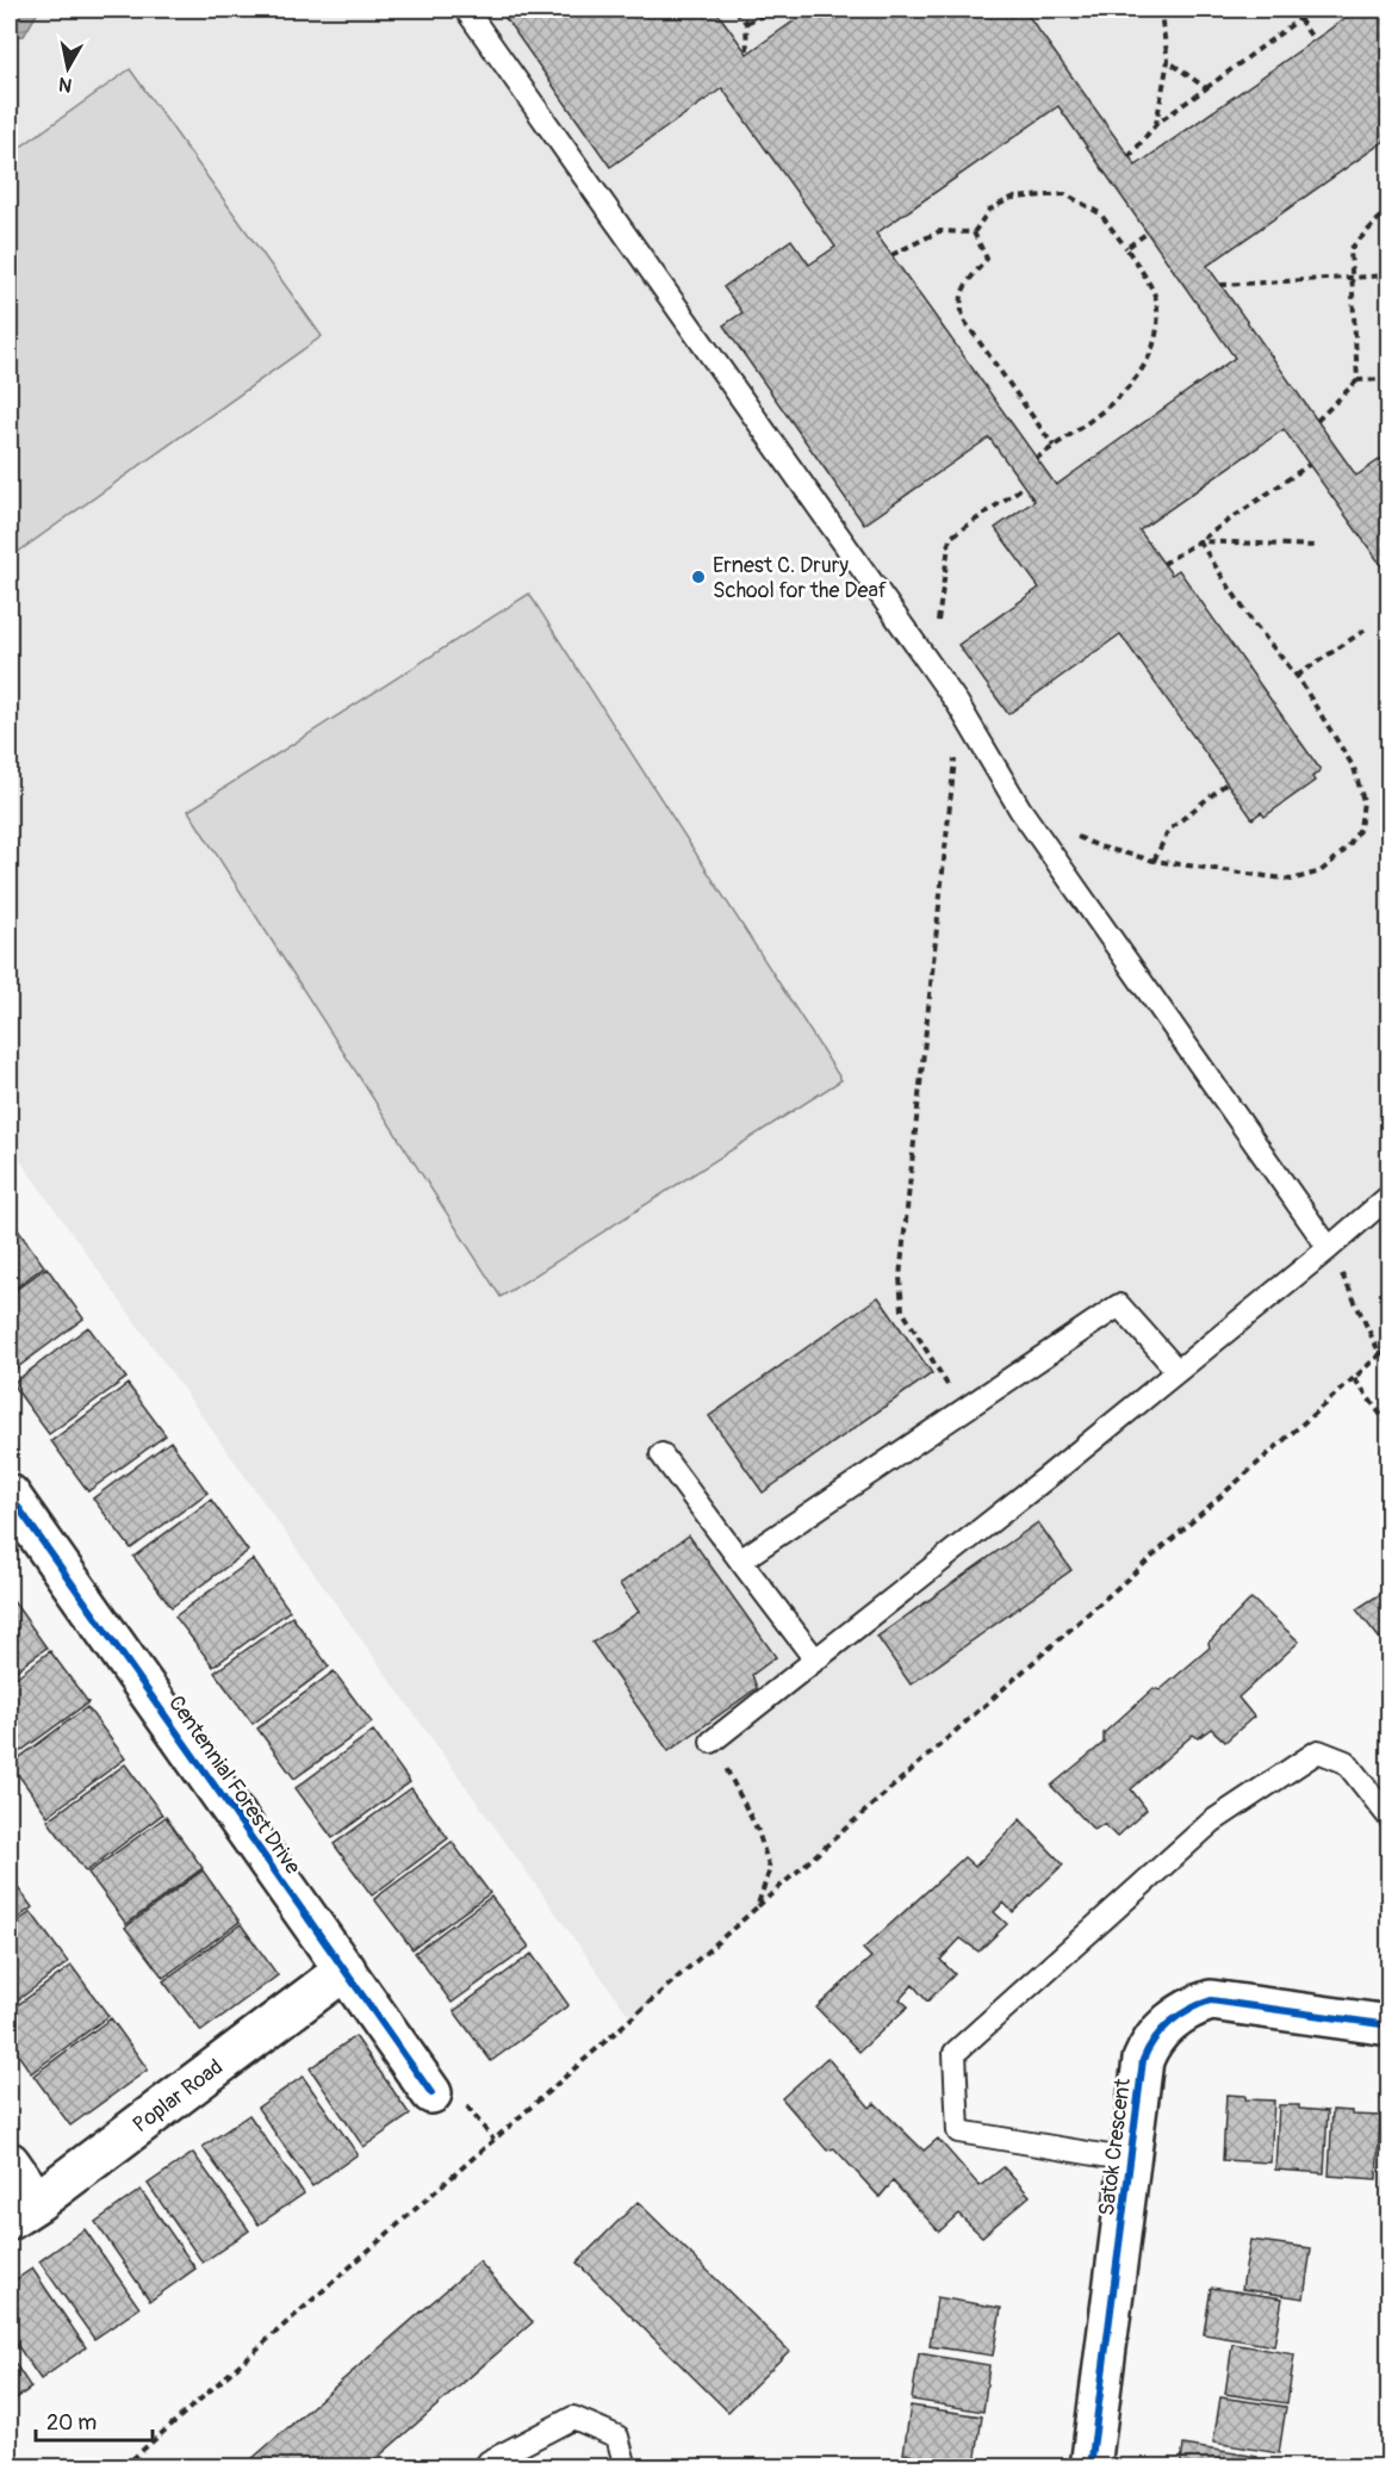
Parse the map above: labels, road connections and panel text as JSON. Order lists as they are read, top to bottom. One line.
{"streets":{"street":["Centennial Forest Drive","Poplar Road","Satok Crescent"]},"crossings":[["Centennial Forest Drive","Poplar Road"]],"places":["Ernest C. Drury School for the Deaf"],"scale_bar":"20 m","north":"bottom"}
